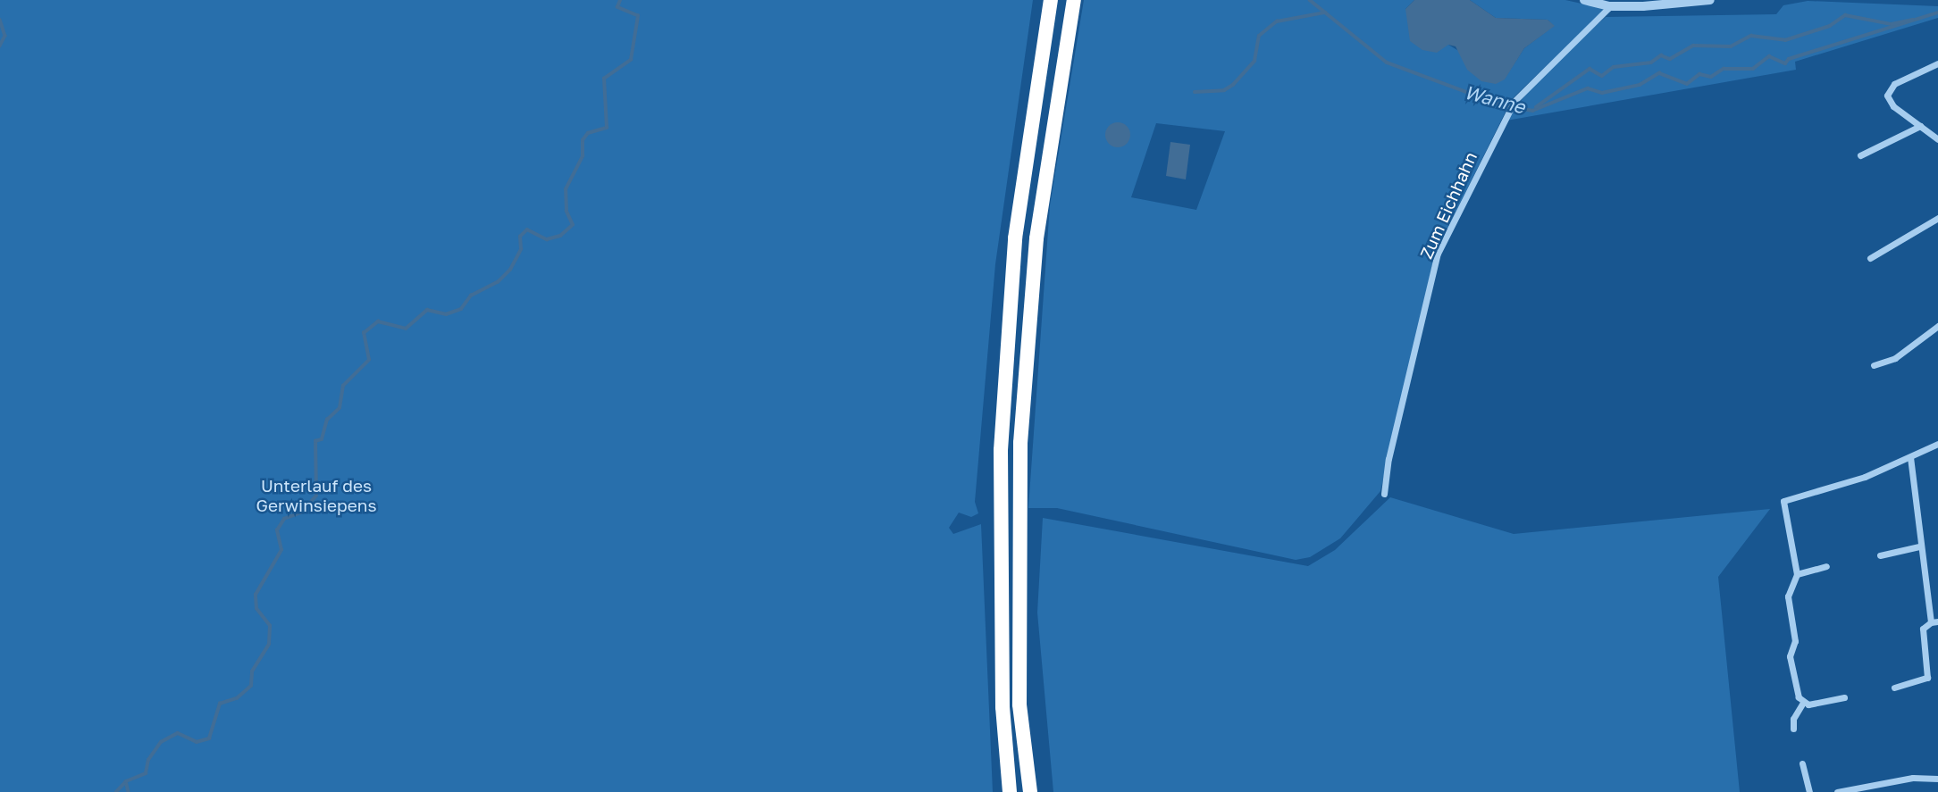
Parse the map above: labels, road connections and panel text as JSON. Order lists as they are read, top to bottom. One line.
{"streets":{"street":["Zum Eichhahn"]},"water":["Wanne"],"parks":["Unterlauf des Gerwinsiepens"]}
